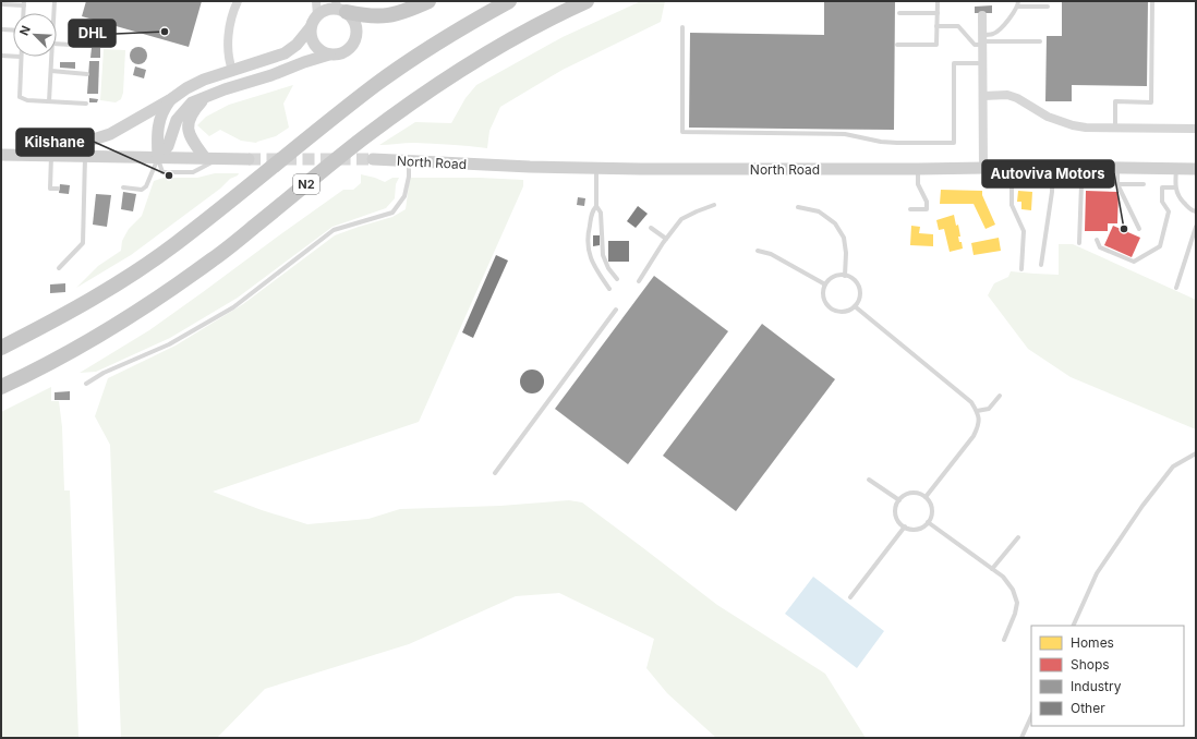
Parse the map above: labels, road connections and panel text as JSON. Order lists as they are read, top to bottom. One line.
{"streets":{"highway":["N2"],"main road":["North Road"]},"places":["DHL","Kilshane","Autoviva Motors"],"legend":["Homes","Shops","Industry","Other"],"north":"top left"}
